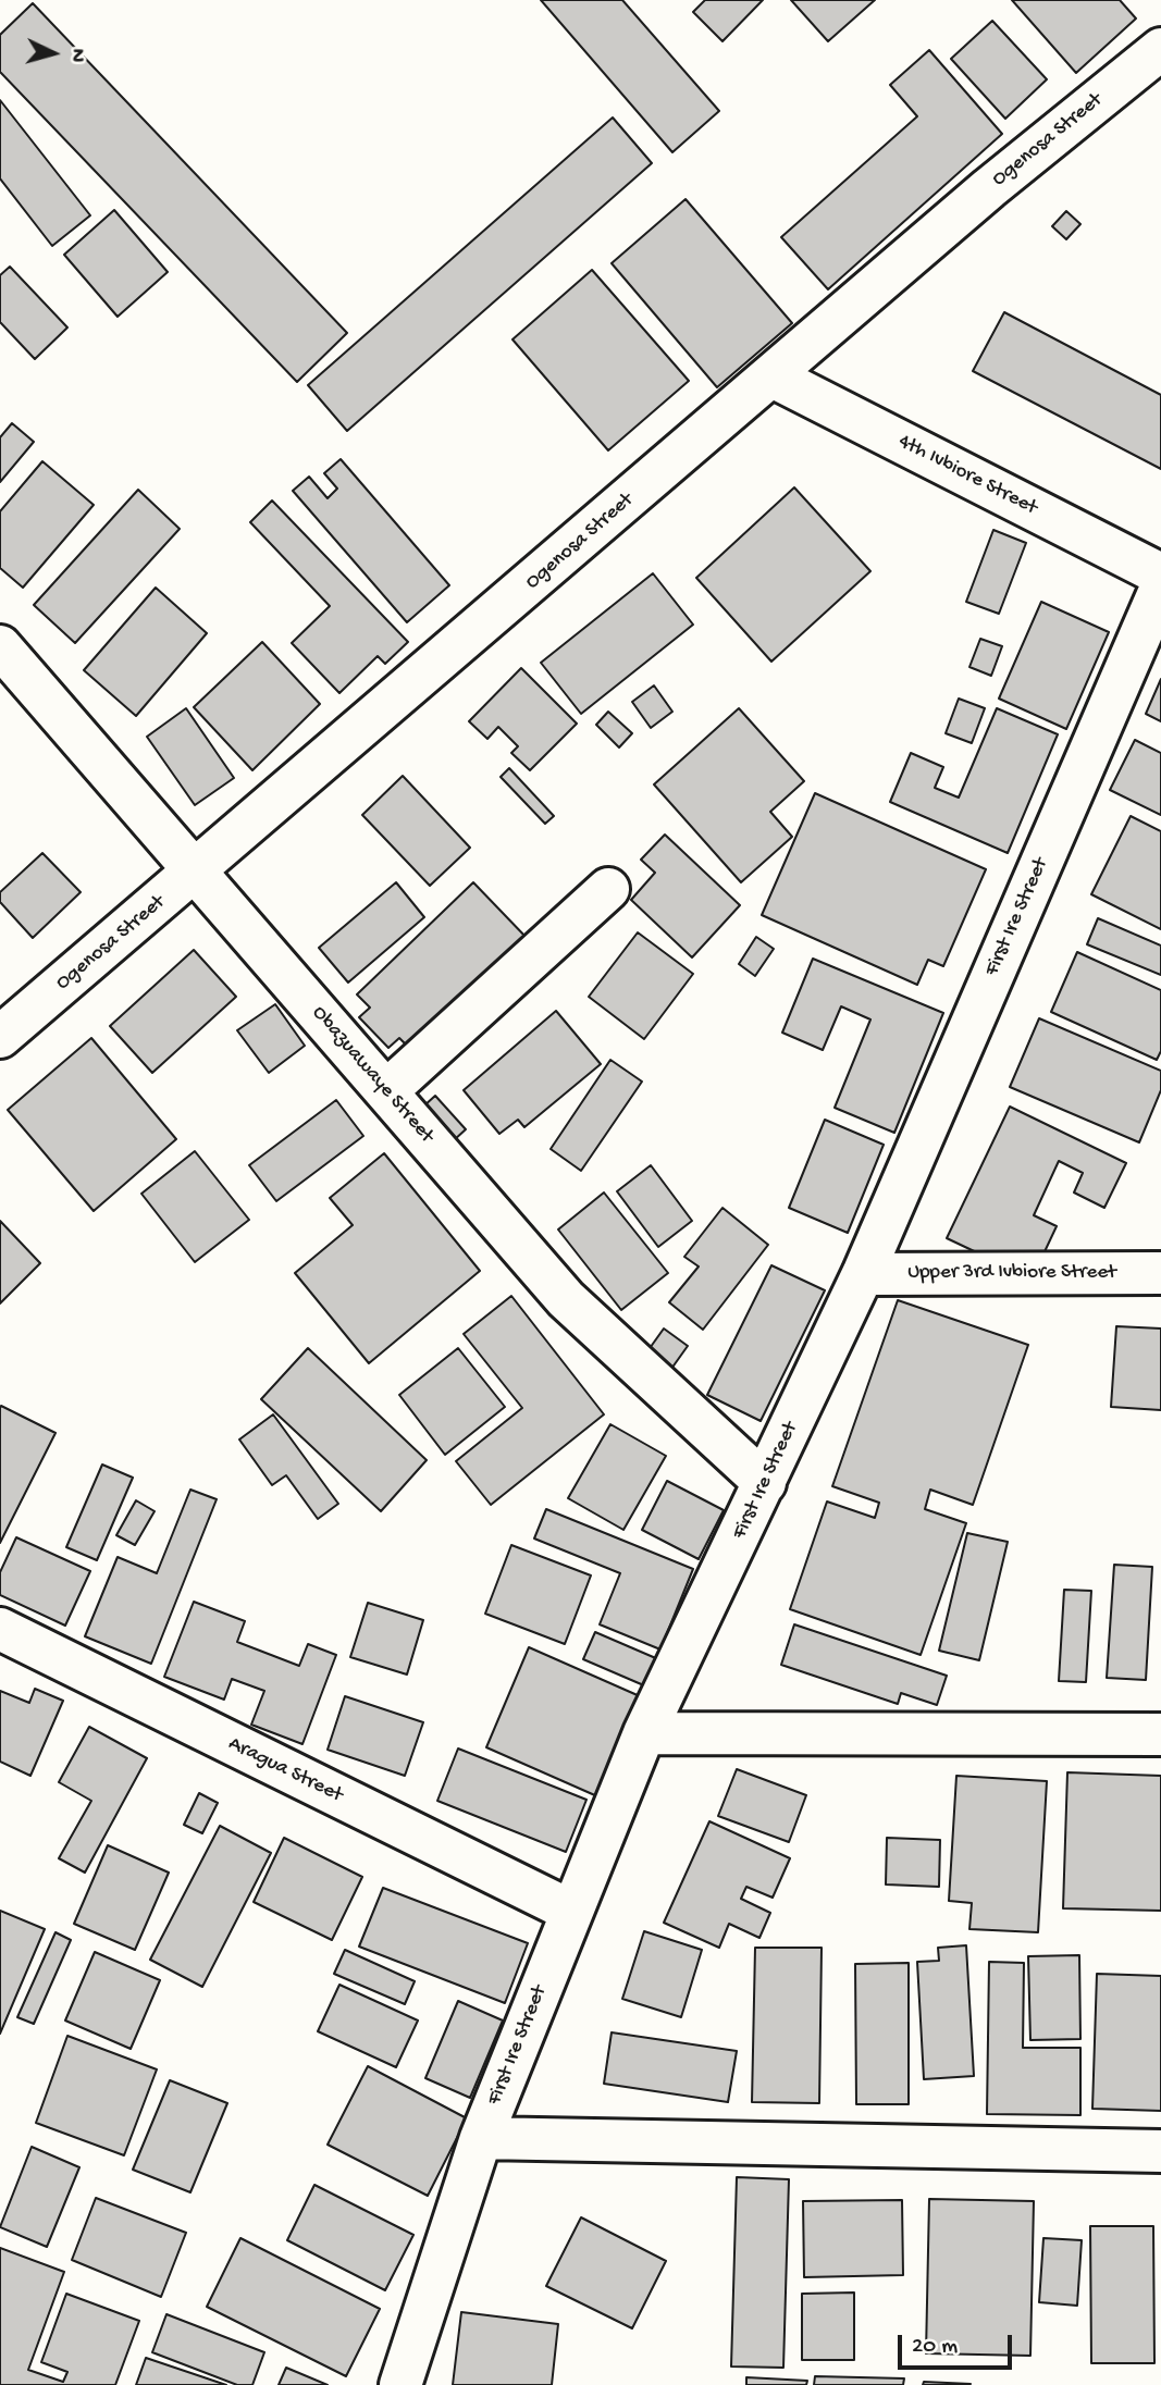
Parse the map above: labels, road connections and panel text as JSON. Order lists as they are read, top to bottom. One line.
{"streets":{"street":["Ogenosa Street","4th Ivbiore Street","First Ire Street","Obazuawaye Street","Upper 3rd Ivbiore Street","Aragua Street"]},"crossings":[["Ogenosa Street","4th Ivbiore Street"],["Ogenosa Street","Obazuawaye Street"],["First Ire Street","Obazuawaye Street"],["First Ire Street","Upper 3rd Ivbiore Street"],["First Ire Street","Aragua Street"]],"scale_bar":"20 m","north":"right"}
